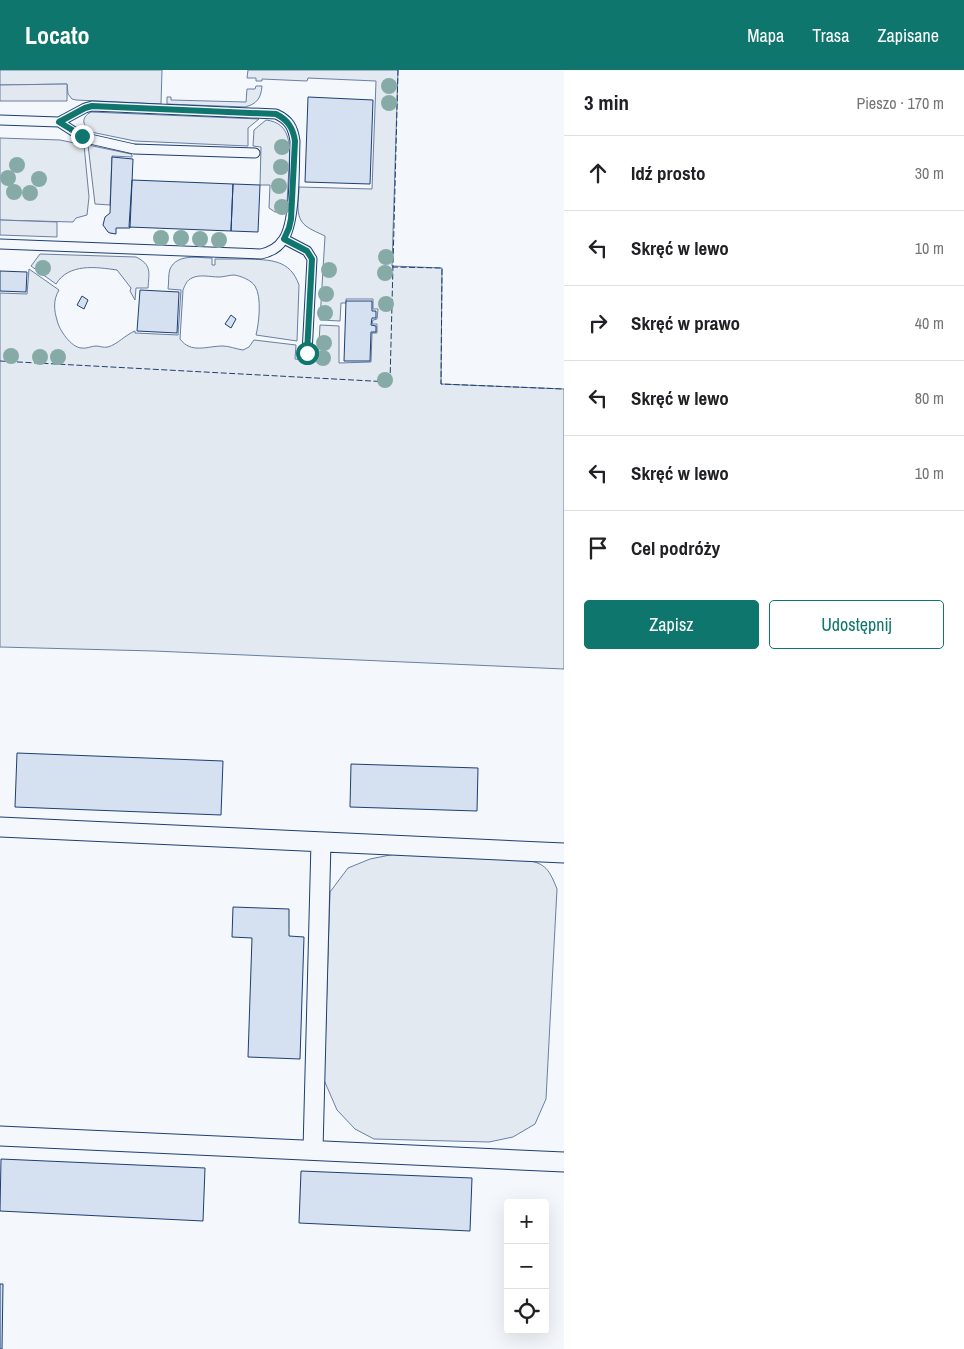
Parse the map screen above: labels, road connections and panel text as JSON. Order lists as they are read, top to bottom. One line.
{"page":{"header":"Locato","nav":["Mapa","Trasa","Zapisane"],"heading":["3 min","Pieszo · 170 m"],"list":[["Idź prosto","30 m"],["Skręć w lewo","10 m"],["Skręć w prawo","40 m"],["Skręć w lewo","80 m"],["Skręć w lewo","10 m"],"Cel podróży"],"buttons":["Zapisz","Udostępnij"],"map_buttons":["+","−"]}}
